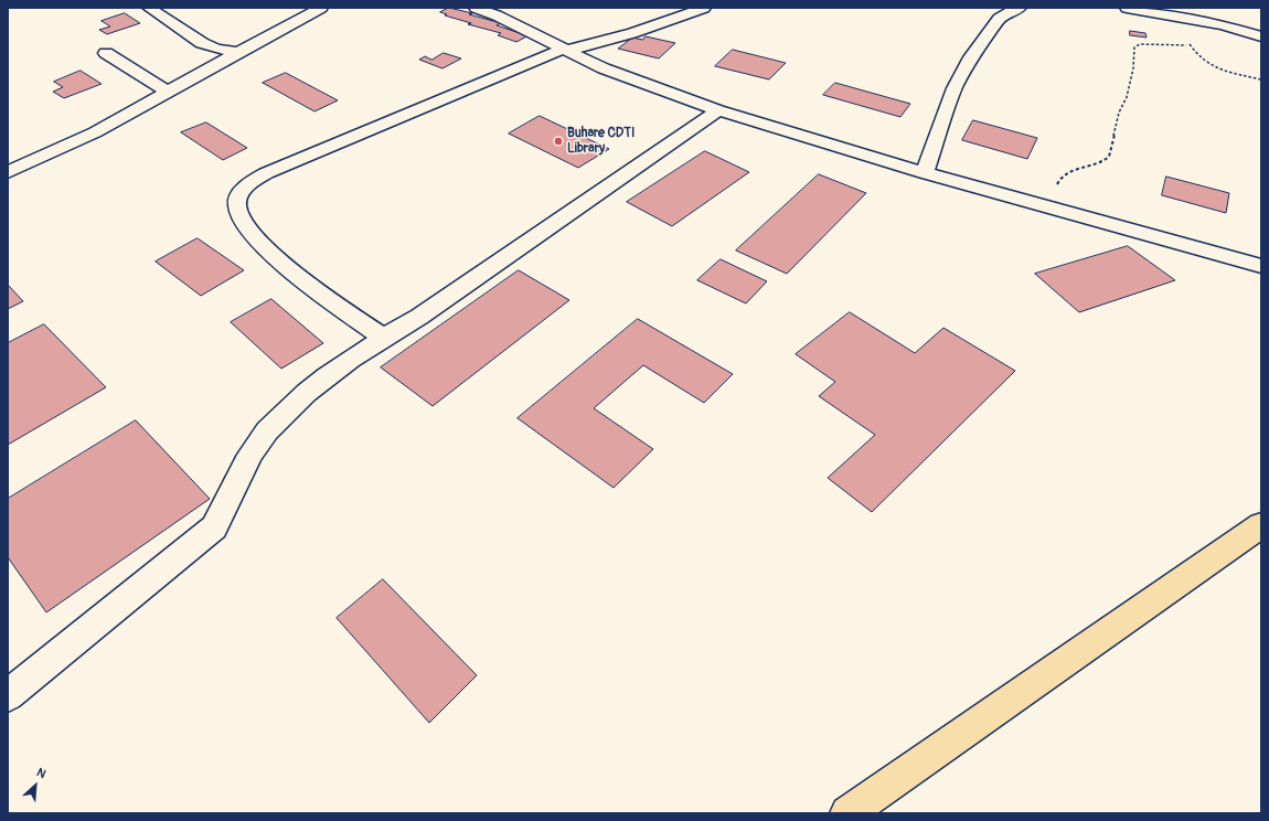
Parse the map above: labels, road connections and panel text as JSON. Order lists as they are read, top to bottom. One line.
{"places":["Buhare CDTI Library"],"north":"top right"}
